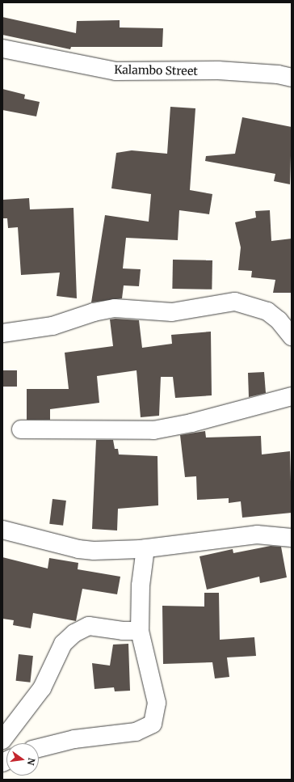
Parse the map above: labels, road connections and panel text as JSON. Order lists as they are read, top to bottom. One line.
{"streets":{"street":["Kalambo Street"]},"north":"right"}
